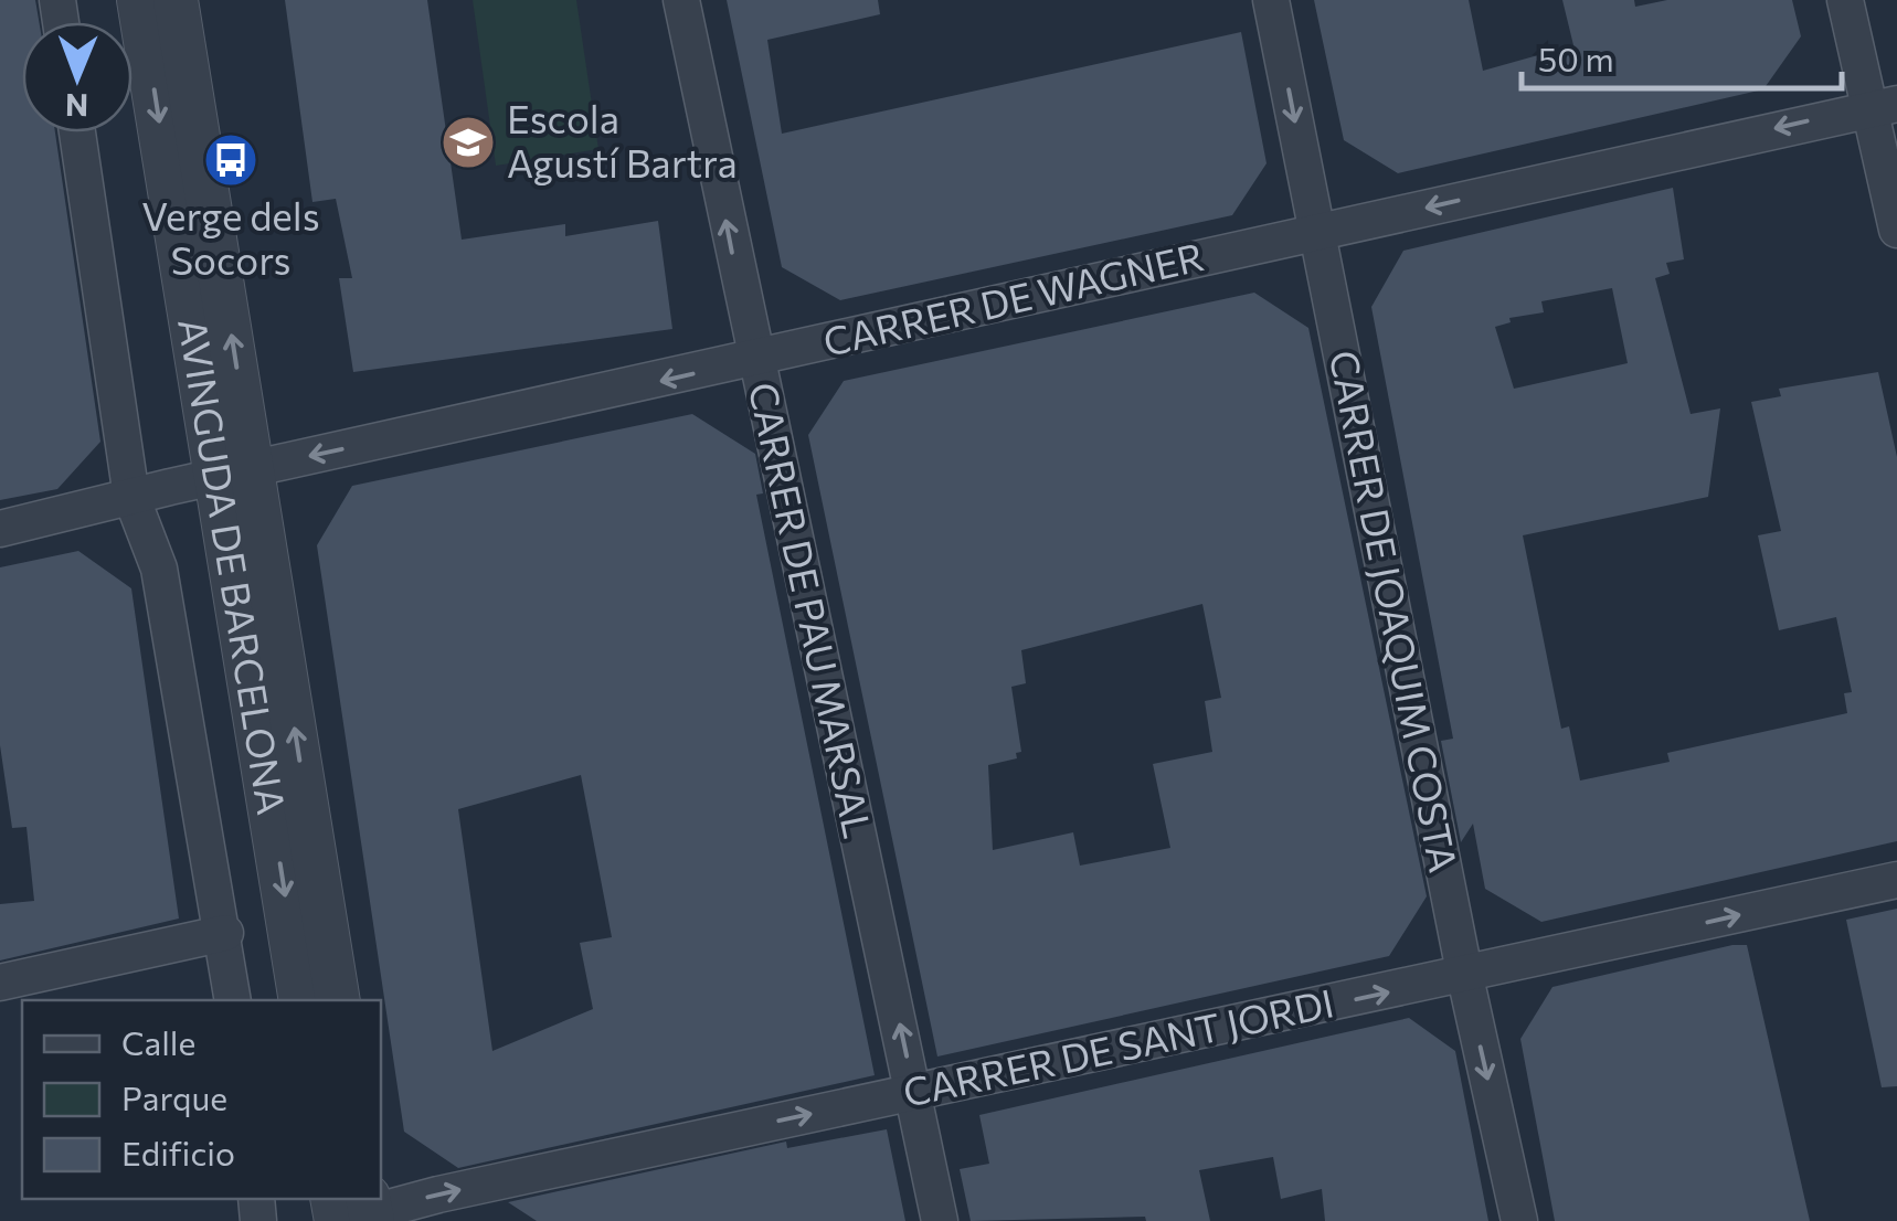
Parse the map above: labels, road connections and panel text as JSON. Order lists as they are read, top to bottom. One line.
{"streets":{"street":["CARRER DE WAGNER","AVINGUDA DE BARCELONA","CARRER DE PAU MARSAL","CARRER DE JOAQUIM COSTA","CARRER DE SANT JORDI"]},"crossings":[["CARRER DE WAGNER","AVINGUDA DE BARCELONA"],["CARRER DE WAGNER","CARRER DE PAU MARSAL"],["CARRER DE WAGNER","CARRER DE JOAQUIM COSTA"],["CARRER DE PAU MARSAL","CARRER DE SANT JORDI"],["CARRER DE JOAQUIM COSTA","CARRER DE SANT JORDI"]],"one_way":["CARRER DE WAGNER","CARRER DE PAU MARSAL","CARRER DE JOAQUIM COSTA","CARRER DE SANT JORDI"],"places":{"school or university":["Escola Agustí Bartra"],"bus stop":["Verge dels Socors"]},"legend":["Calle","Parque","Edificio"],"scale_bar":"50 m","north":"bottom"}
